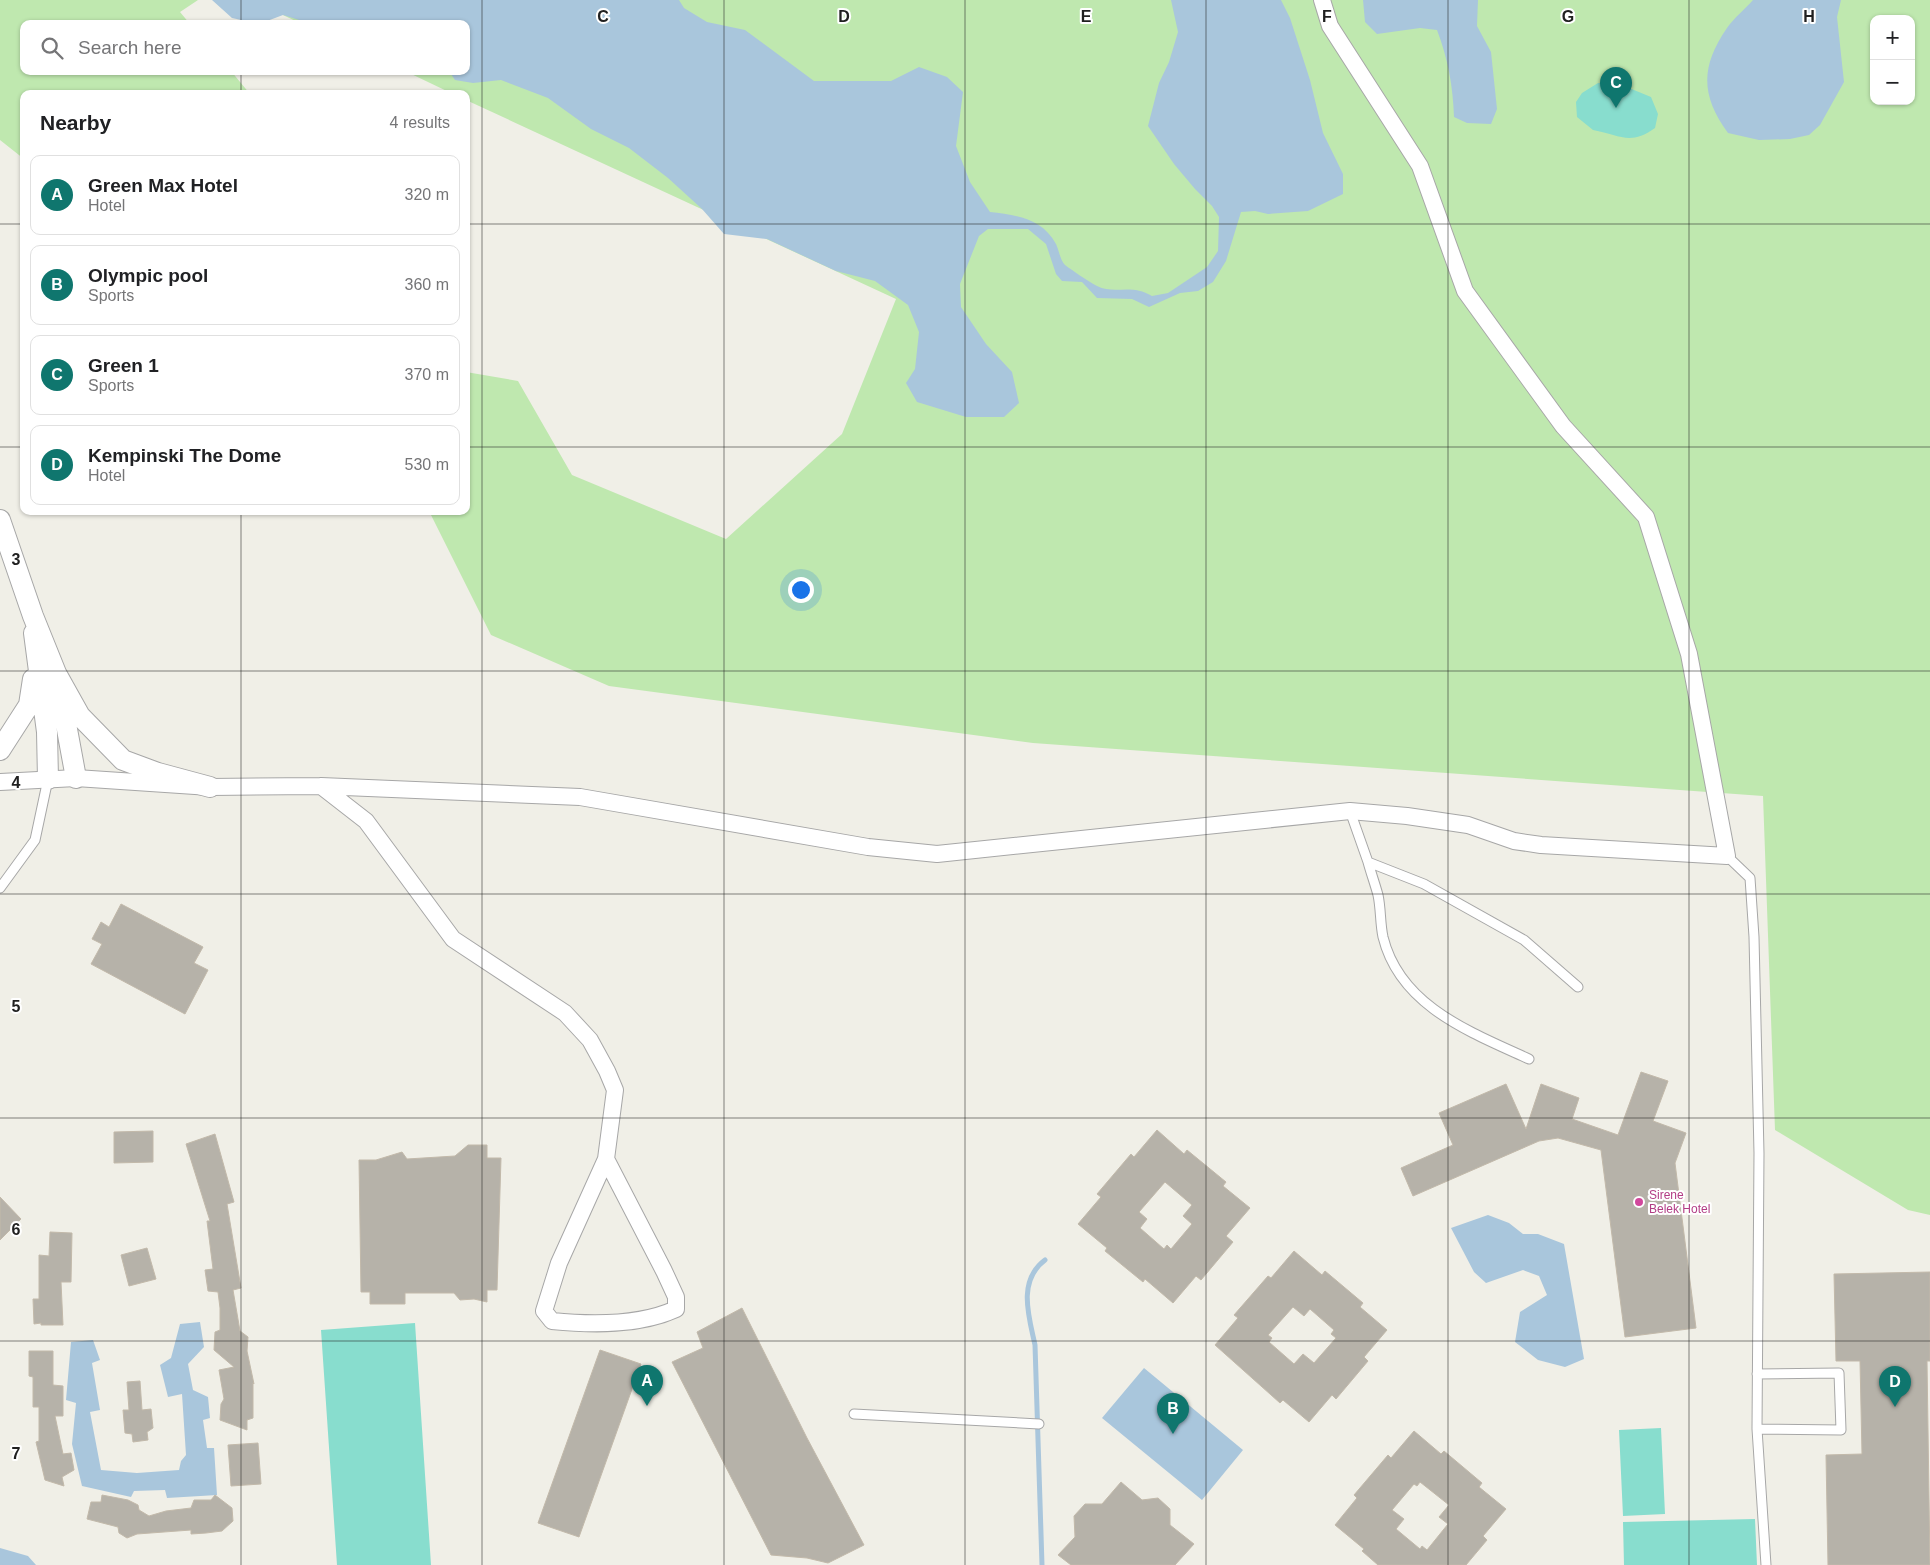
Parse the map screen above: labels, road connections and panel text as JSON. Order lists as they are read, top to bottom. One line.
{"places":["Sirene Belek Hotel"],"page":{"map_buttons":["+","−"],"search":"Search here","pins":["C","A","D","B"],"heading":["Nearby","4 results"],"list":[{"mark":"A","name":"Green Max Hotel","note":"Hotel","value":"320 m"},{"mark":"B","name":"Olympic pool","note":"Sports","value":"360 m"},{"mark":"C","name":"Green 1","note":"Sports","value":"370 m"},{"mark":"D","name":"Kempinski The Dome","note":"Hotel","value":"530 m"}]},"grid":{"columns":["C","D","E","F","G","H"],"rows":["3","4","5","6","7"]}}
